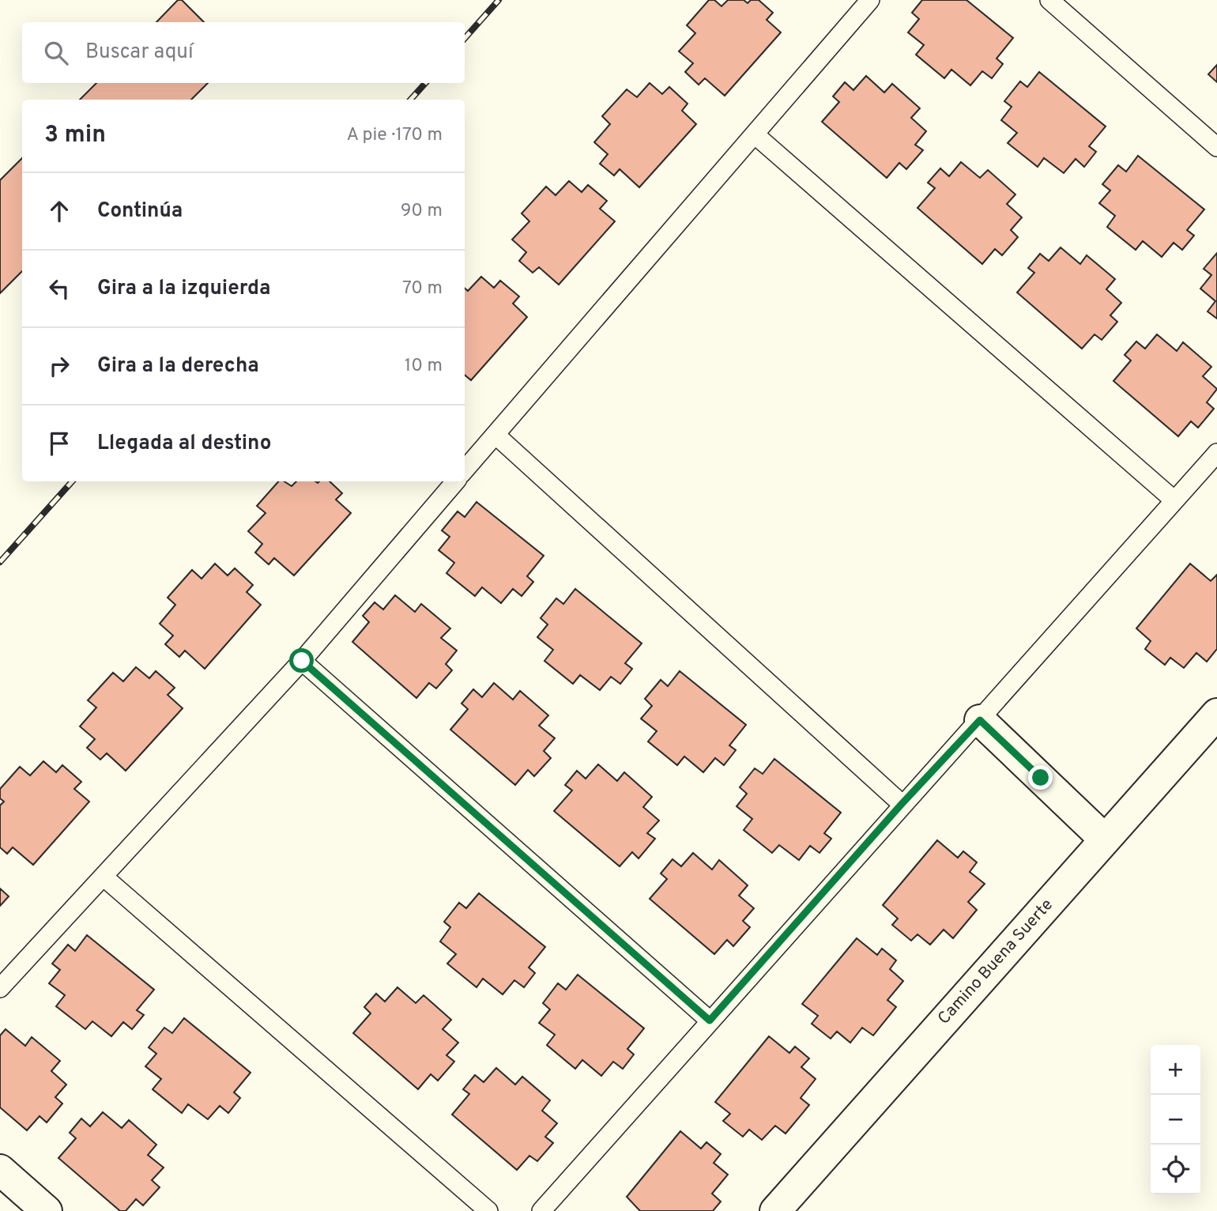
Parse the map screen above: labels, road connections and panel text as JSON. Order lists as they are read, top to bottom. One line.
{"streets":{"street":["Camino Buena Suerte"]},"page":{"search":"Buscar aquí","heading":["3 min","A pie · 170 m"],"list":[["Continúa","90 m"],["Gira a la izquierda","70 m"],["Gira a la derecha","10 m"],"Llegada al destino"],"map_buttons":["+","−"]}}
